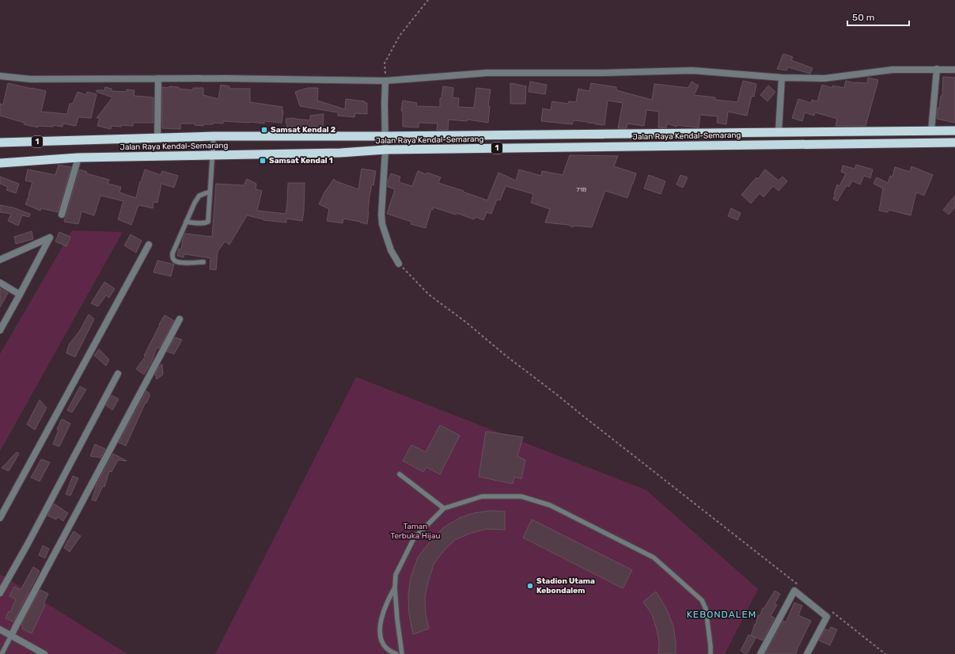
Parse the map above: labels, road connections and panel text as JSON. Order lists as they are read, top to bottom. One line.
{"streets":{"highway":["Jalan Raya Kendal-Semarang","1"]},"crossings":[["Jalan Raya Kendal-Semarang","1"]],"districts":["KEBONDALEM"],"parks":["Taman Terbuka Hijau"],"places":{"transit":["Samsat Kendal 2","Samsat Kendal 1"],"other":["Stadion Utama Kebondalem"]},"house_numbers":["71B"],"scale_bar":"50 m"}
